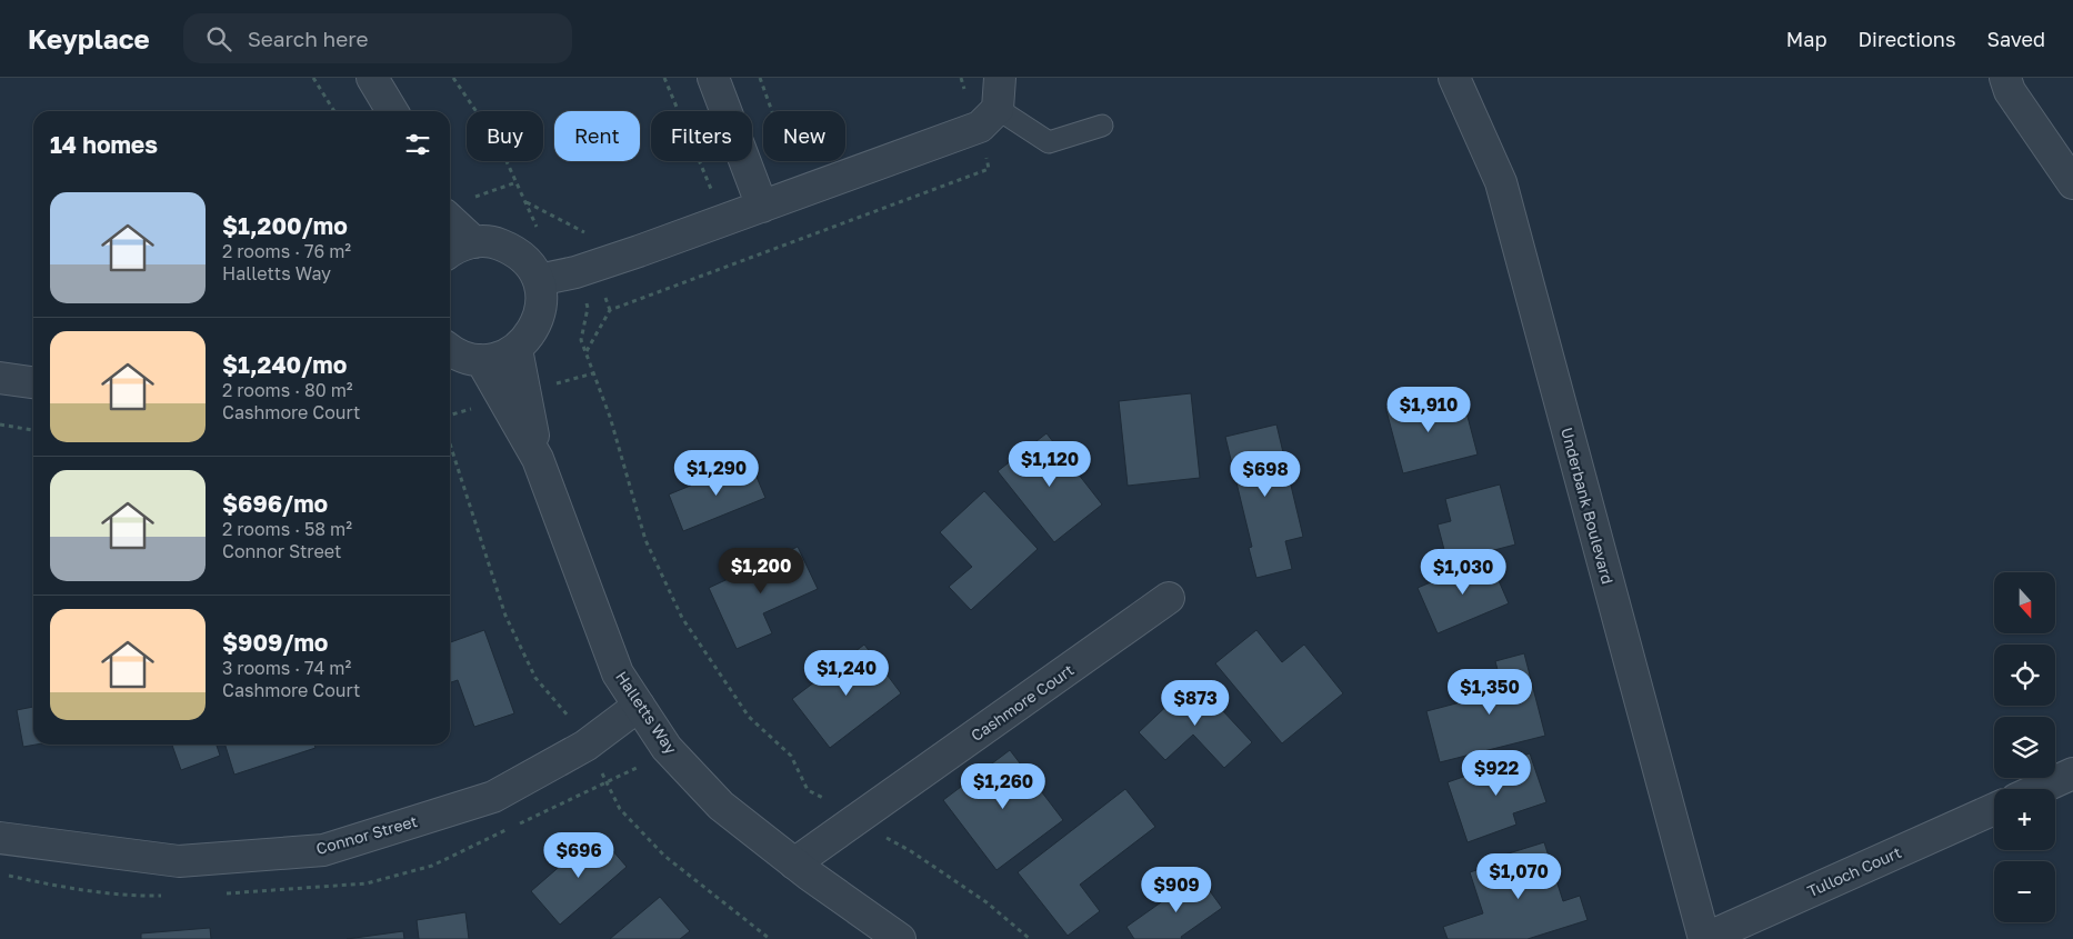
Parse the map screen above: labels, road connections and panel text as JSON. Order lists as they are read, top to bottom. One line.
{"streets":{"street":["Underbank Boulevard","Cashmore Court","Halletts Way","Connor Street","Tulloch Court"]},"crossings":[["Underbank Boulevard","Tulloch Court"],["Cashmore Court","Halletts Way"],["Halletts Way","Connor Street"]],"north":"bottom","page":{"header":"Keyplace","search":"Search here","nav":["Map","Directions","Saved"],"chip":["Buy","Rent","Filters","New"],"heading":"14 homes","list":[{"name":"$1,200/mo","note":"2 rooms · 76 m² · Halletts Way"},{"name":"$1,240/mo","note":"2 rooms · 80 m² · Cashmore Court"},{"name":"$696/mo","note":"2 rooms · 58 m² · Connor Street"},{"name":"$909/mo","note":"3 rooms · 74 m² · Cashmore Court"}],"price":["$1,910","$1,120","$1,290","$698","$1,200","$1,030","$1,240","$1,350","$873","$922","$1,260","$696","$1,070","$909"],"map_buttons":["+","−"]}}
